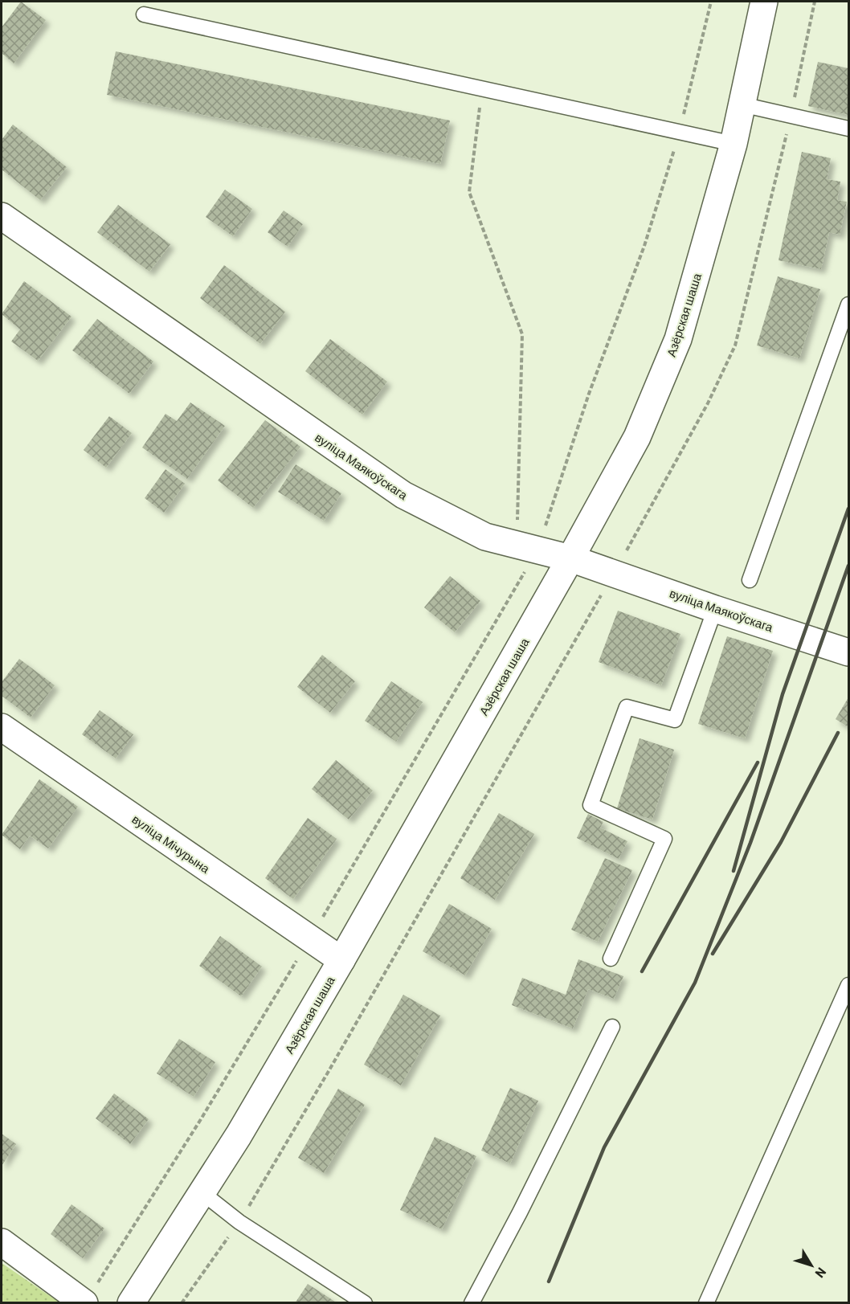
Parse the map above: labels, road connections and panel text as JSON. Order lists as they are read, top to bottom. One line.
{"streets":{"street":["Азёрская шаша","вуліца Маякоўскага","вуліца Мічурына"]},"crossings":[["Азёрская шаша","вуліца Маякоўскага"],["Азёрская шаша","вуліца Мічурына"]],"north":"bottom right"}
